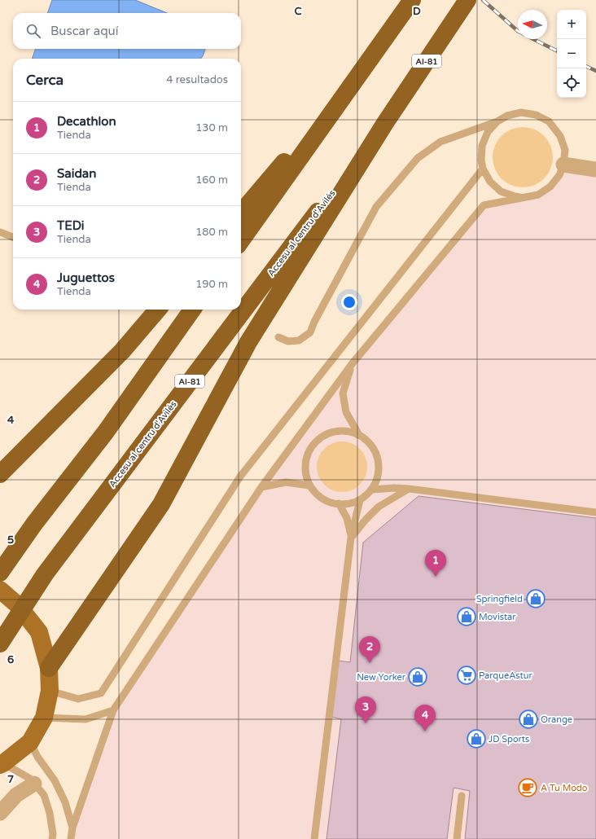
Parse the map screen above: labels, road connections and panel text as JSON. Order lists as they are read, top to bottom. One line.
{"streets":{"highway":["AI-81","Accesu al centru d'Avilés"]},"crossings":[["AI-81","Accesu al centru d'Avilés"]],"places":{"shop":["Springfield","Movistar","New Yorker","Orange","JD Sports"],"supermarket":["ParqueAstur"],"cafe":["A Tu Modo"]},"north":"left","page":{"map_buttons":["+","−"],"search":"Buscar aquí","heading":["Cerca","4 resultados"],"list":[{"mark":"1","name":"Decathlon","note":"Tienda","value":"130 m"},{"mark":"2","name":"Saidan","note":"Tienda","value":"160 m"},{"mark":"3","name":"TEDi","note":"Tienda","value":"180 m"},{"mark":"4","name":"Juguettos","note":"Tienda","value":"190 m"}],"pins":["1","2","3","4"]},"grid":{"columns":["C","D"],"rows":["4","5","6","7"]}}
